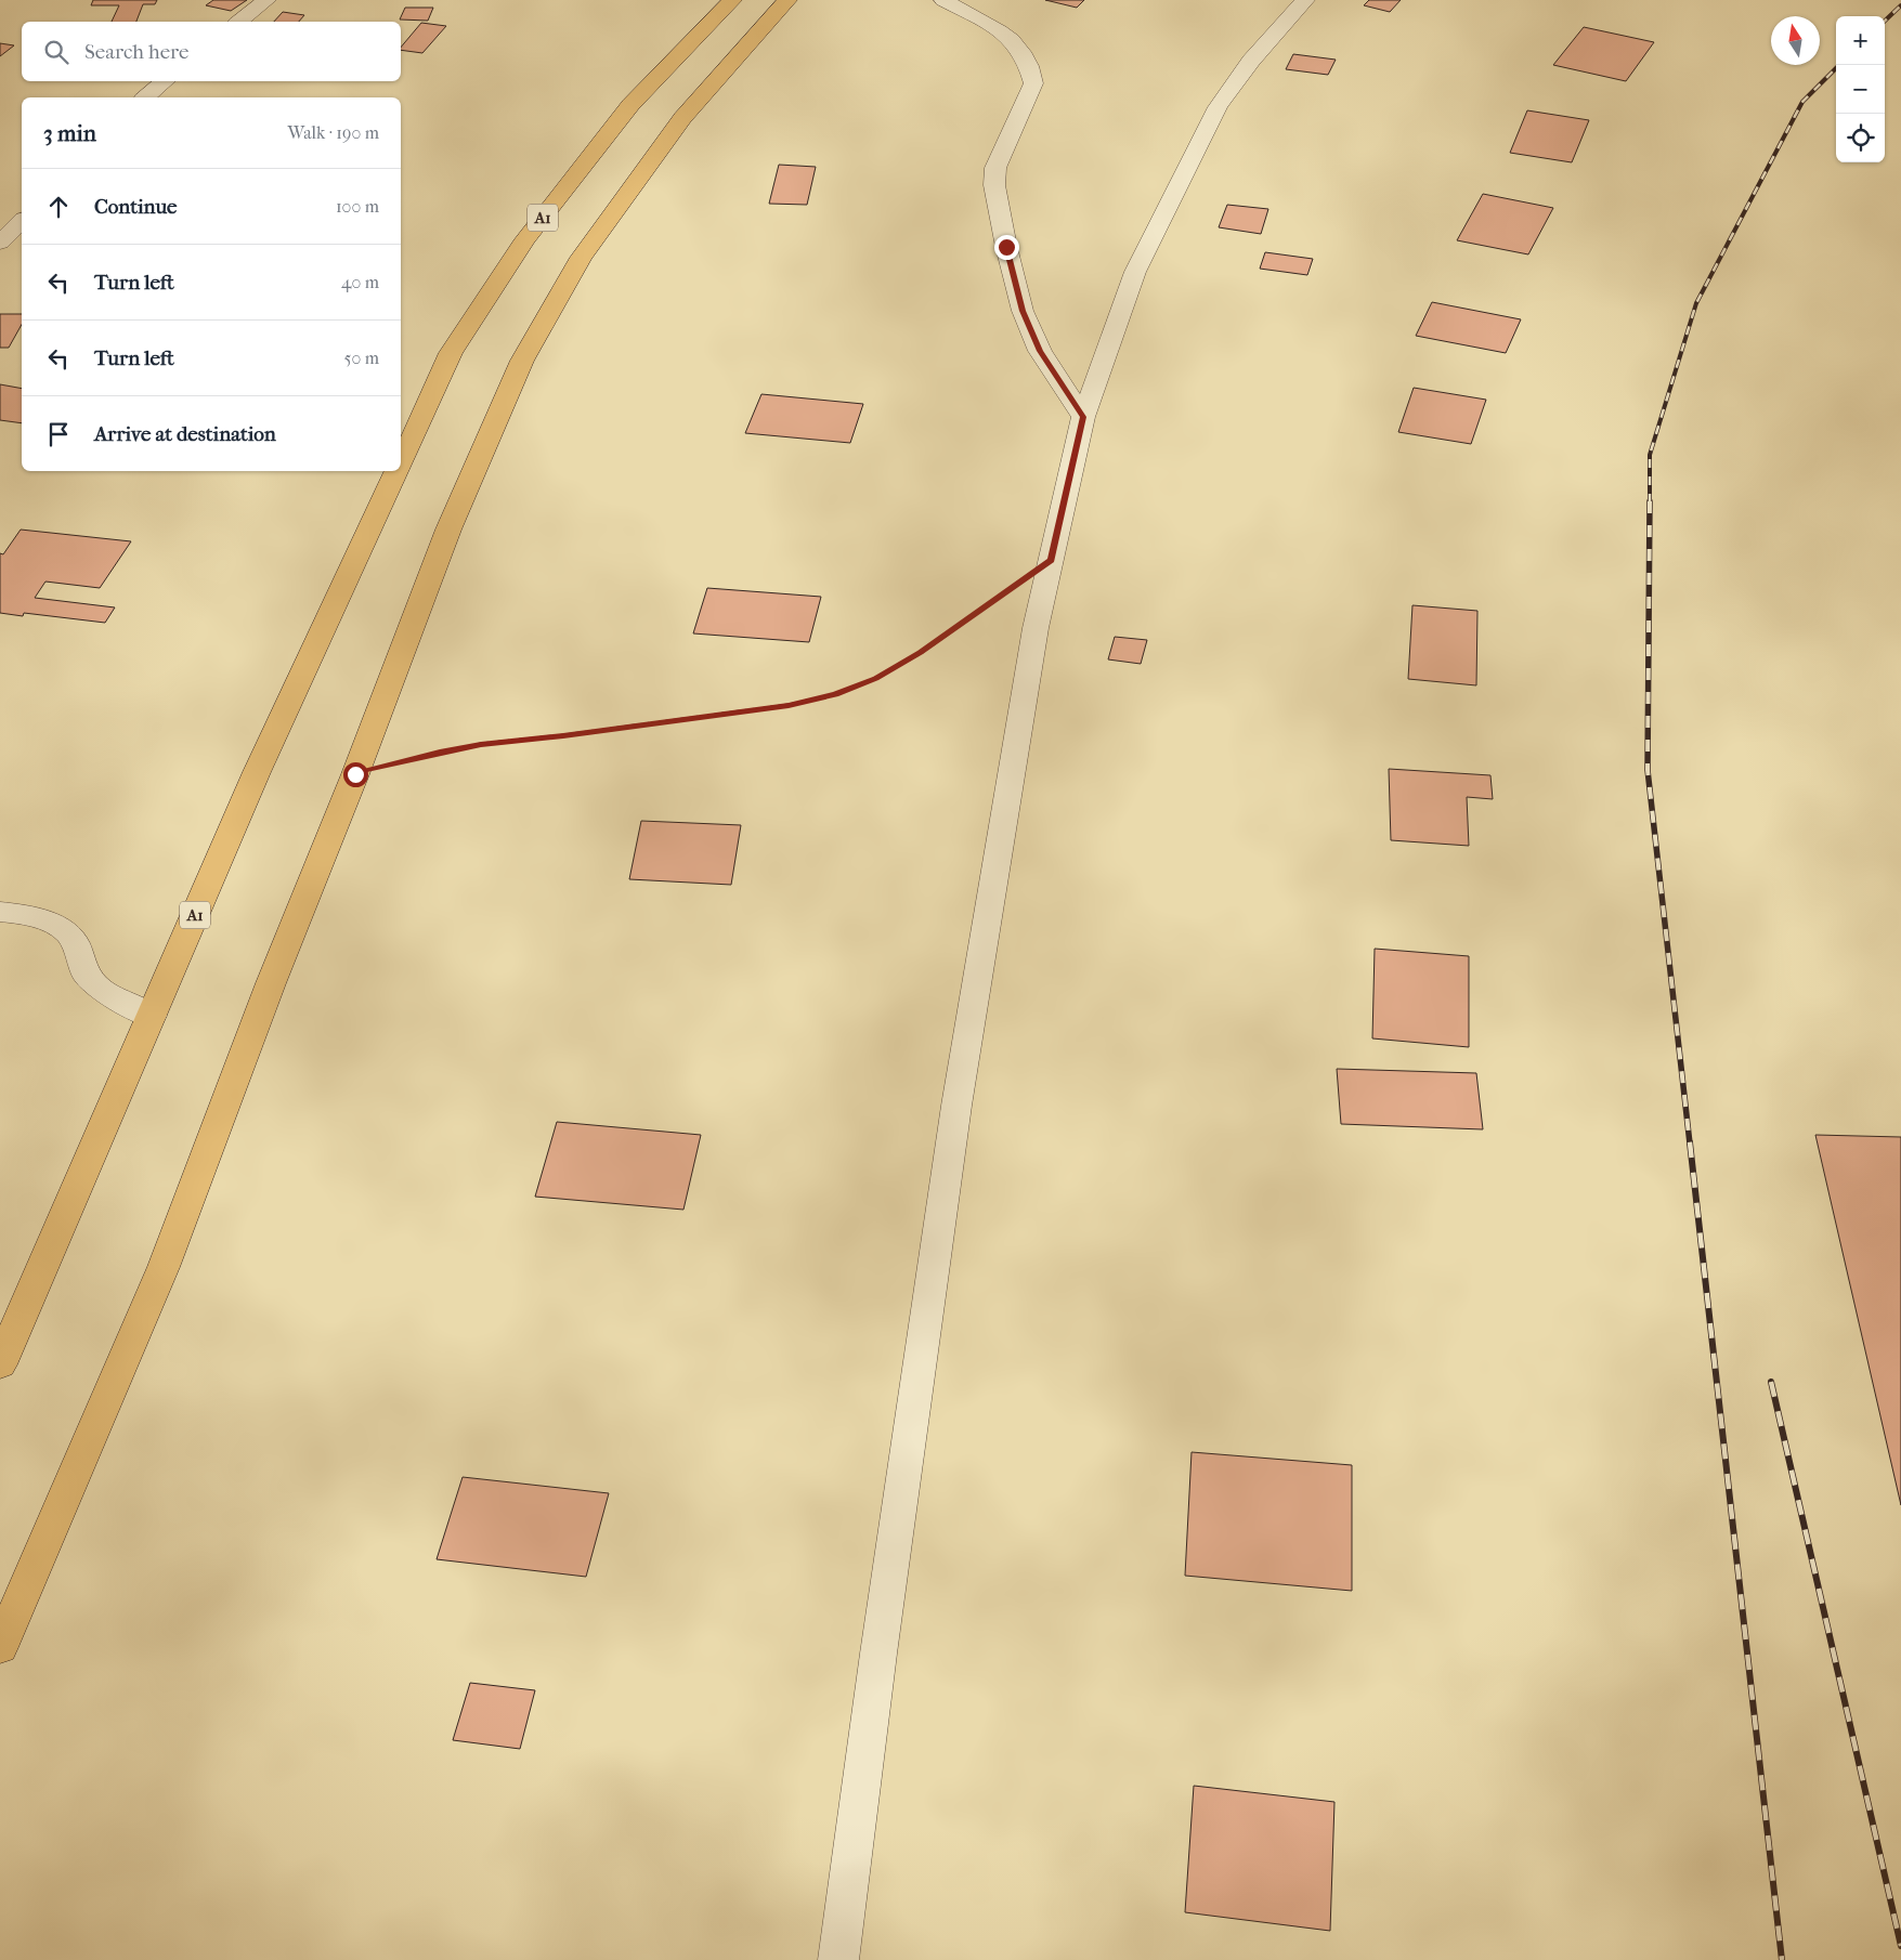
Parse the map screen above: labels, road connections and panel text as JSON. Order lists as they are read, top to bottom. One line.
{"streets":{"highway":["A1"]},"north":"top","page":{"map_buttons":["+","−"],"search":"Search here","heading":["3 min","Walk · 190 m"],"list":[["Continue","100 m"],["Turn left","40 m"],["Turn left","50 m"],"Arrive at destination"]}}
